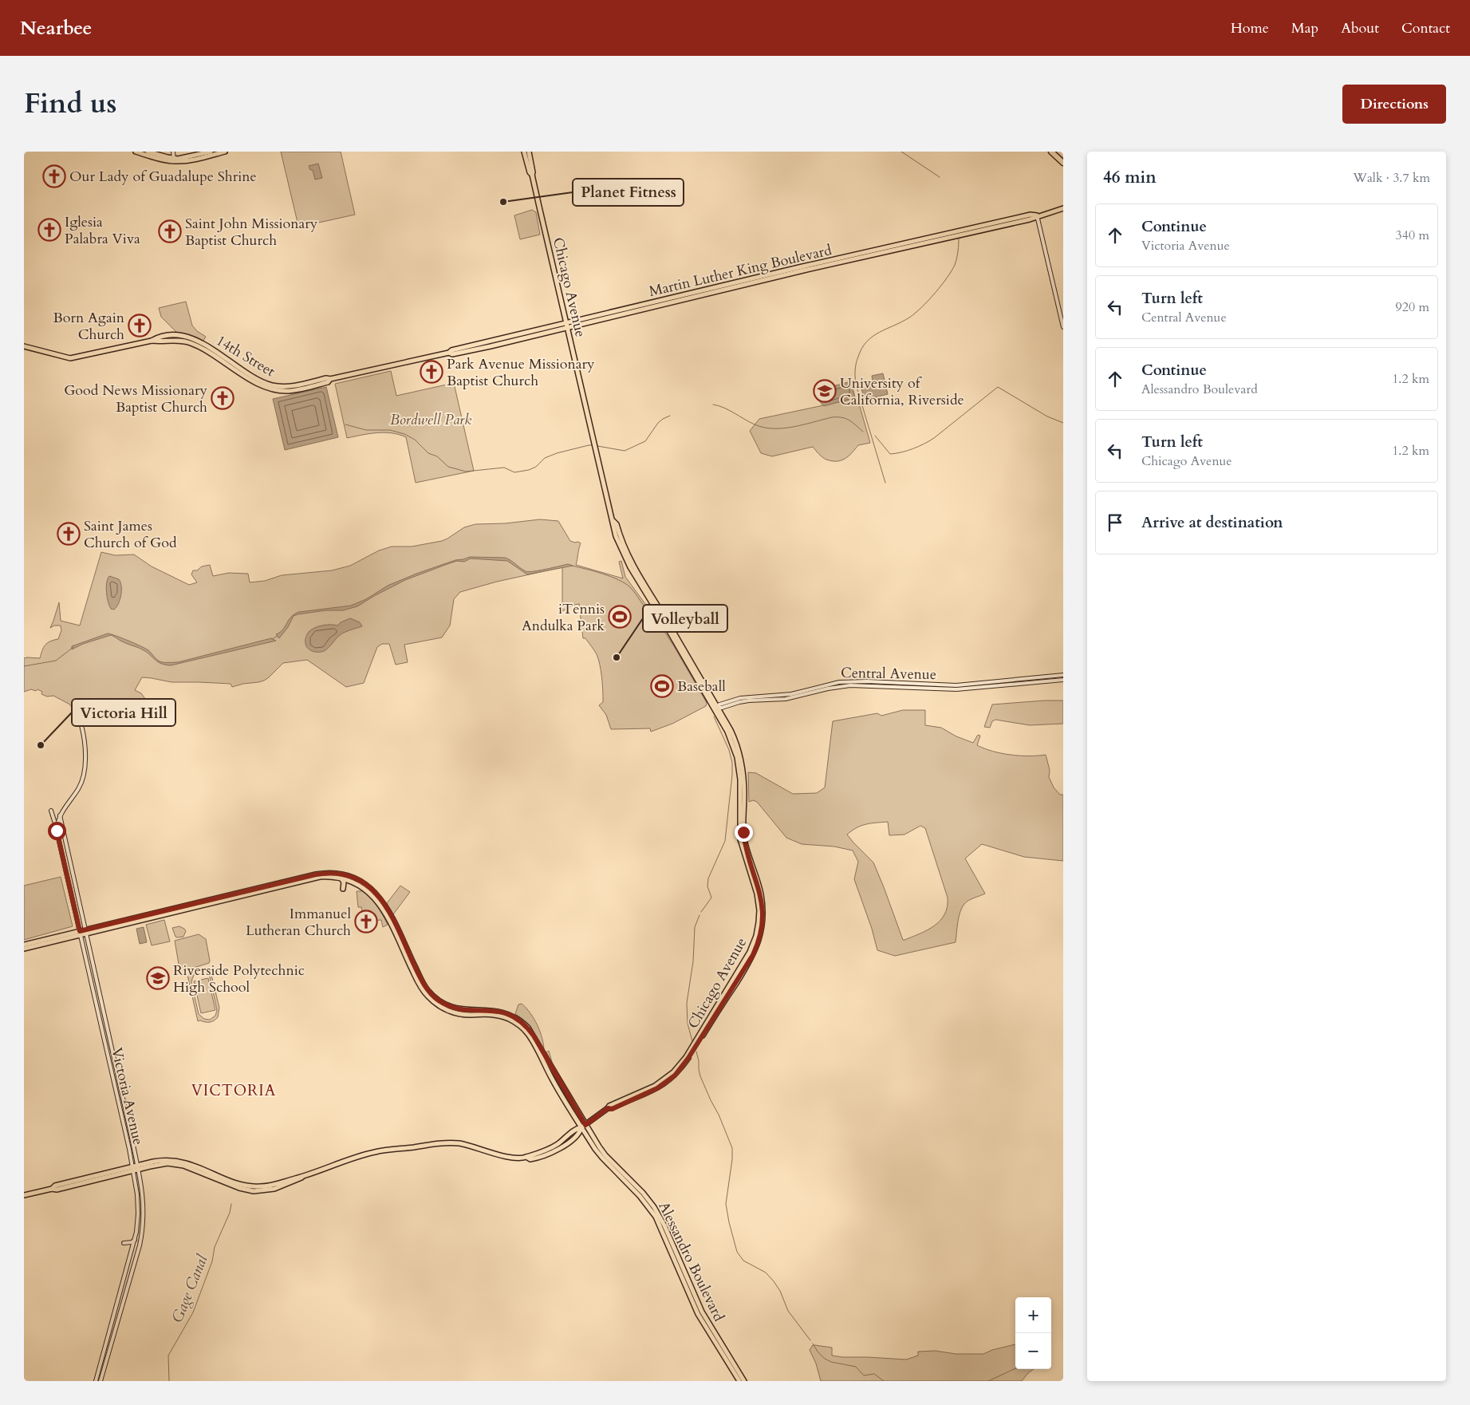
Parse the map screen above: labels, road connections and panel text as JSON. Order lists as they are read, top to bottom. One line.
{"streets":{"main road":["Martin Luther King Boulevard","Chicago Avenue","14th Street","Central Avenue","Victoria Avenue","Alessandro Boulevard"]},"crossings":[["Martin Luther King Boulevard","Chicago Avenue"],["Martin Luther King Boulevard","14th Street"],["Chicago Avenue","Central Avenue"],["Chicago Avenue","Victoria Avenue"],["Chicago Avenue","Alessandro Boulevard"]],"districts":["VICTORIA"],"water":["Gage Canal"],"parks":["Bordwell Park"],"places":{"church":["Our Lady of Guadalupe Shrine","Iglesia Palabra Viva","Saint John Missionary Baptist Church","Born Again Church","Park Avenue Missionary Baptist Church","Good News Missionary Baptist Church","Saint James Church of God","Immanuel Lutheran Church"],"other":["Planet Fitness","Volleyball","Victoria Hill"],"school or university":["University of California, Riverside","Riverside Polytechnic High School"],"sports":["iTennis Andulka Park","Baseball"]},"page":{"header":"Nearbee","nav":["Home","Map","About","Contact"],"title":"Find us","buttons":"Directions","heading":["46 min","Walk · 3.7 km"],"list":[["Continue","Victoria Avenue","340 m"],["Turn left","Central Avenue","920 m"],["Continue","Alessandro Boulevard","1.2 km"],["Turn left","Chicago Avenue","1.2 km"],"Arrive at destination"],"map_buttons":["+","−"]}}
